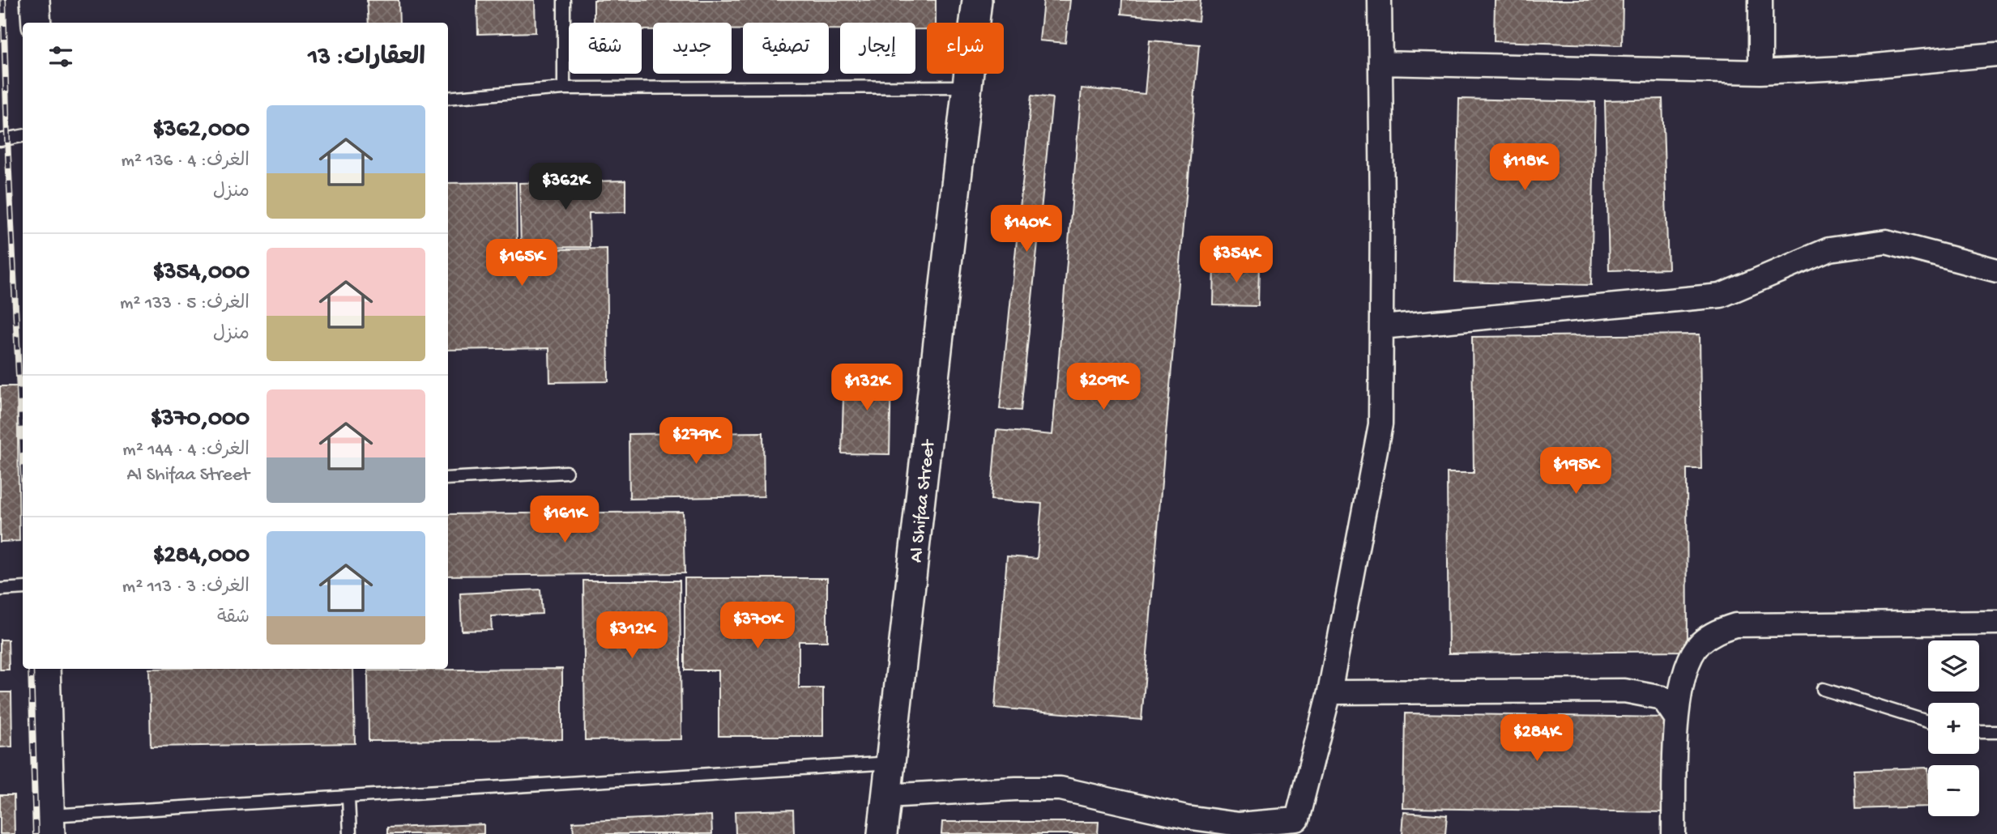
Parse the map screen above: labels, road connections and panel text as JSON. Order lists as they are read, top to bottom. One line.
{"streets":{"street":["Al Shifaa Street"]},"page":{"chip":["شراء","إيجار","تصفية","جديد","شقة"],"heading":"العقارات: 13","list":[{"name":"$362,000","note":"الغرف: 4 · 136 m² · منزل"},{"name":"$354,000","note":"الغرف: 5 · 133 m² · منزل"},{"name":"$370,000","note":"الغرف: 4 · 144 m² · Al Shifaa Street"},{"name":"$284,000","note":"الغرف: 3 · 113 m² · شقة"}],"price":["$118K","$362K","$140K","$354K","$165K","$209K","$132K","$279K","$195K","$161K","$370K","$312K","$284K"],"map_buttons":["+","−"]}}
